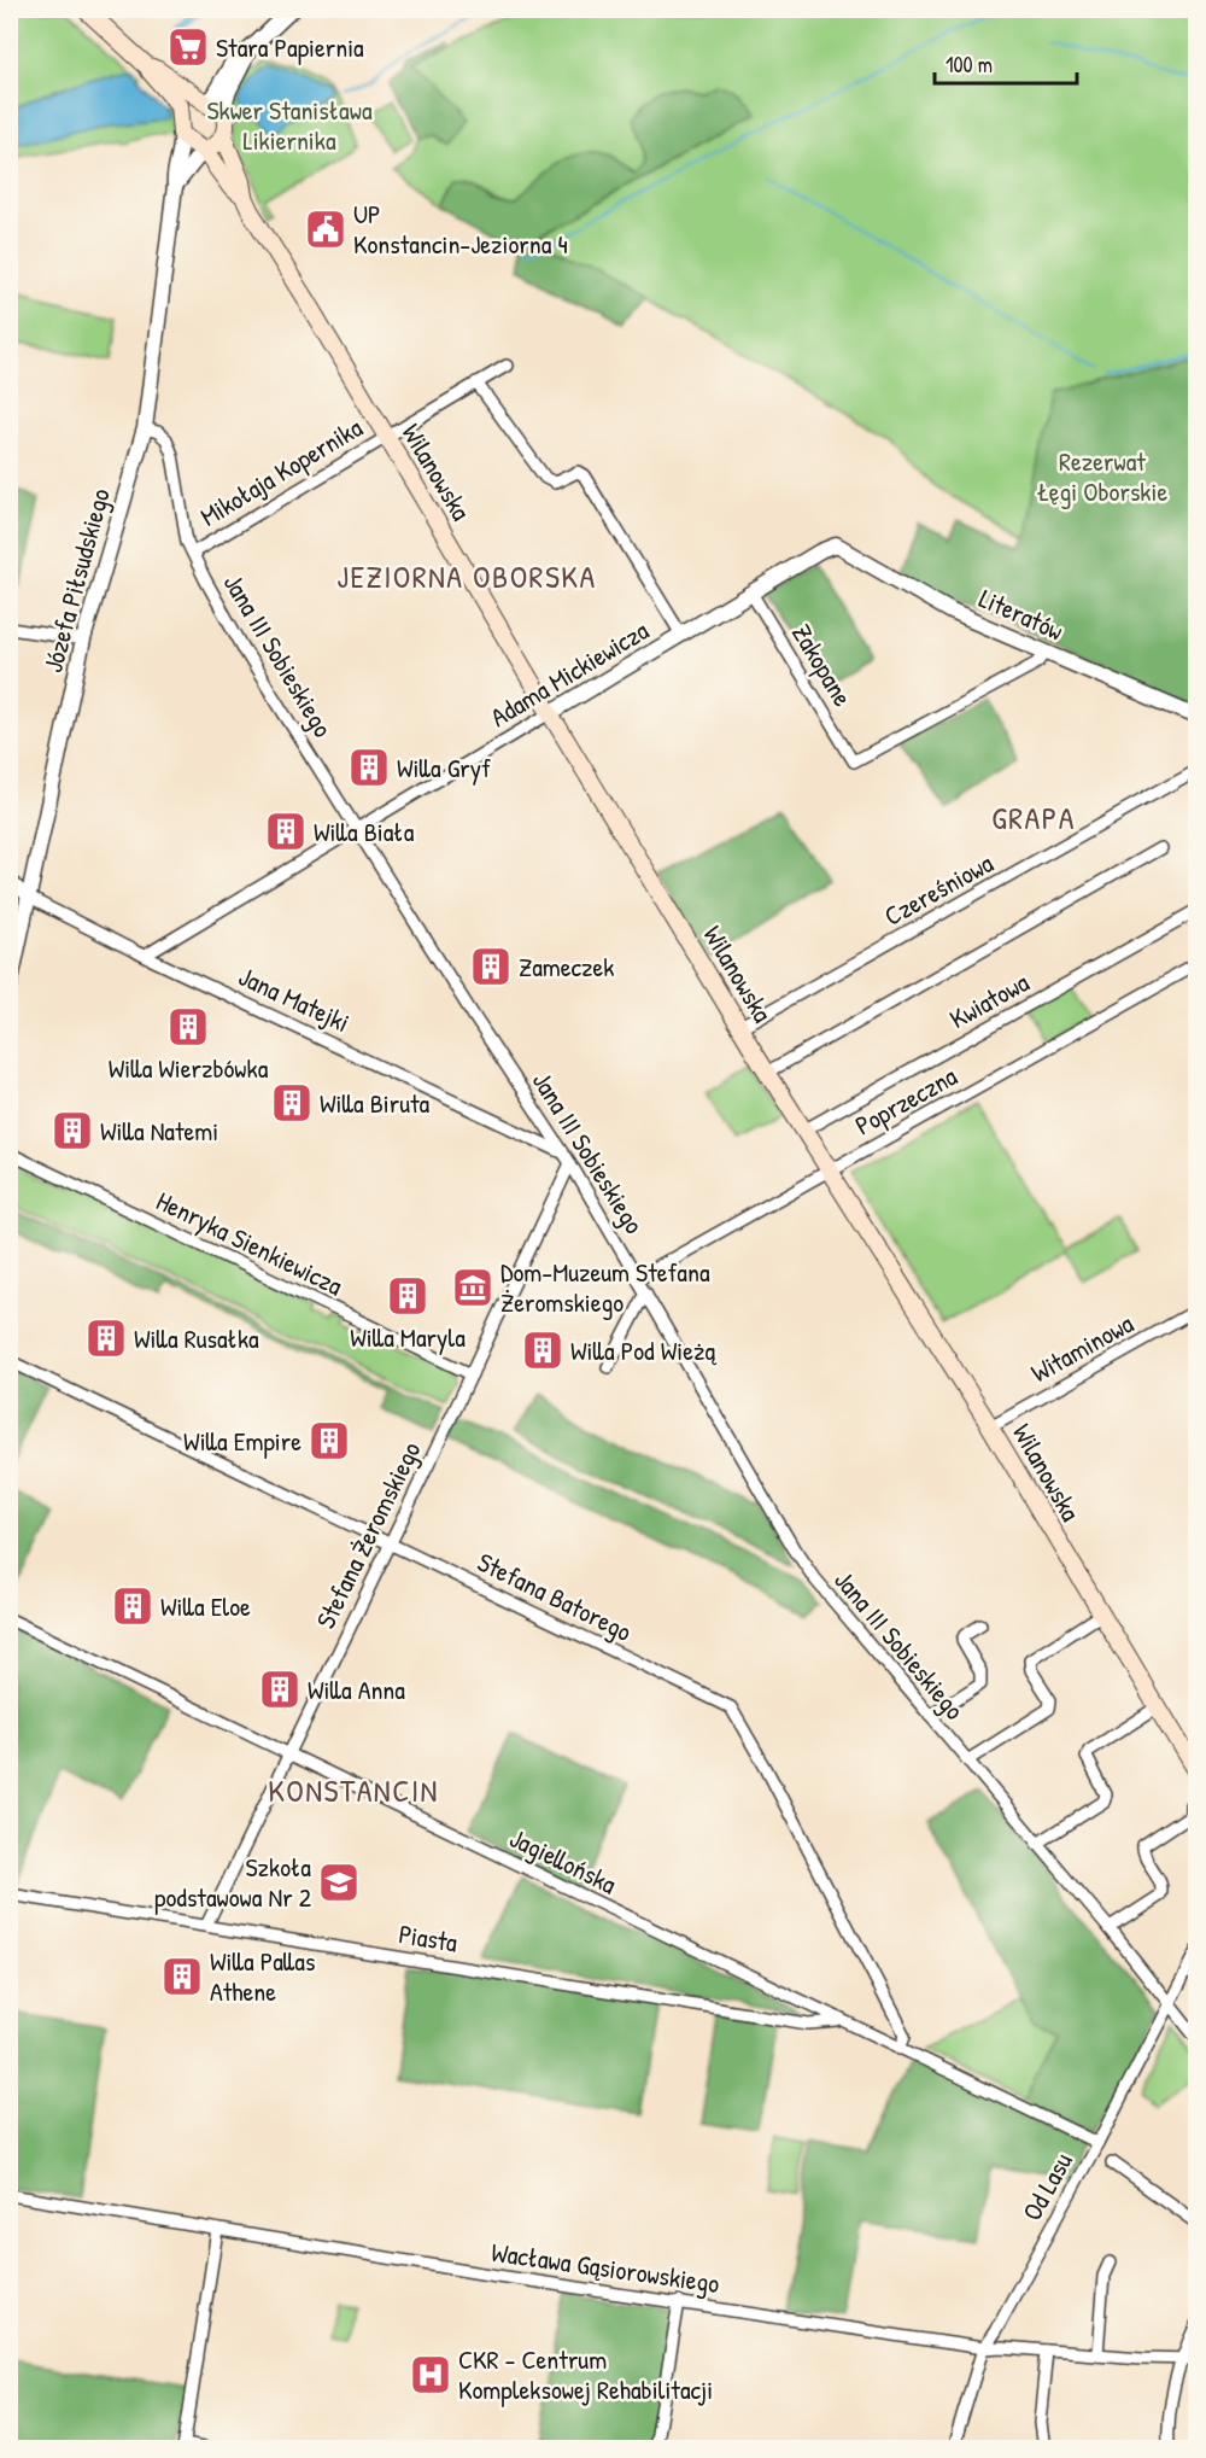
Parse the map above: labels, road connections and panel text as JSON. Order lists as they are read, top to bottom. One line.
{"streets":{"main road":["Wilanowska"],"street":["Mikołaja Kopernika","Józefa Piłsudskiego","Literatów","Jana III Sobieskiego","Zakopane","Adama Mickiewicza","Czereśniowa","Jana Matejki","Kwiatowa","Poprzeczna","Henryka Sienkiewicza","Witaminowa","Stefana Żeromskiego","Stefana Batorego","Jagiellońska","Piasta","Od Lasu","Wacława Gąsiorowskiego"]},"crossings":[["Mikołaja Kopernika","Wilanowska"],["Mikołaja Kopernika","Jana III Sobieskiego"],["Wilanowska","Józefa Piłsudskiego"],["Wilanowska","Adama Mickiewicza"],["Wilanowska","Czereśniowa"],["Wilanowska","Kwiatowa"],["Wilanowska","Poprzeczna"],["Wilanowska","Witaminowa"],["Józefa Piłsudskiego","Jana III Sobieskiego"],["Józefa Piłsudskiego","Jana Matejki"],["Literatów","Zakopane"],["Literatów","Adama Mickiewicza"],["Jana III Sobieskiego","Adama Mickiewicza"],["Jana III Sobieskiego","Jana Matejki"],["Jana III Sobieskiego","Poprzeczna"],["Jana III Sobieskiego","Stefana Żeromskiego"],["Jana III Sobieskiego","Od Lasu"],["Zakopane","Adama Mickiewicza"],["Adama Mickiewicza","Jana Matejki"],["Jana Matejki","Stefana Żeromskiego"],["Henryka Sienkiewicza","Stefana Żeromskiego"],["Stefana Żeromskiego","Stefana Batorego"],["Stefana Żeromskiego","Jagiellońska"],["Stefana Żeromskiego","Piasta"],["Stefana Batorego","Jagiellońska"],["Jagiellońska","Piasta"],["Jagiellońska","Od Lasu"],["Od Lasu","Wacława Gąsiorowskiego"]],"districts":["JEZIORNA OBORSKA","GRAPA","KONSTANCIN"],"parks":["Skwer Stanisława Likiernika","Rezerwat Łęgi Oborskie"],"places":{"supermarket":["Stara Papiernia"],"public building":["UP Konstancin-Jeziorna 4"],"building":["Willa Gryf","Willa Biała","Zameczek","Willa Wierzbówka","Willa Biruta","Willa Natemi","Willa Maryla","Willa Rusałka","Willa Pod Wieżą","Willa Empire","Willa Eloe","Willa Anna","Willa Pallas Athene"],"museum":["Dom-Muzeum Stefana Żeromskiego"],"school or university":["Szkoła podstawowa Nr 2"],"hospital":["CKR - Centrum Kompleksowej Rehabilitacji"]},"scale_bar":"100 m"}
